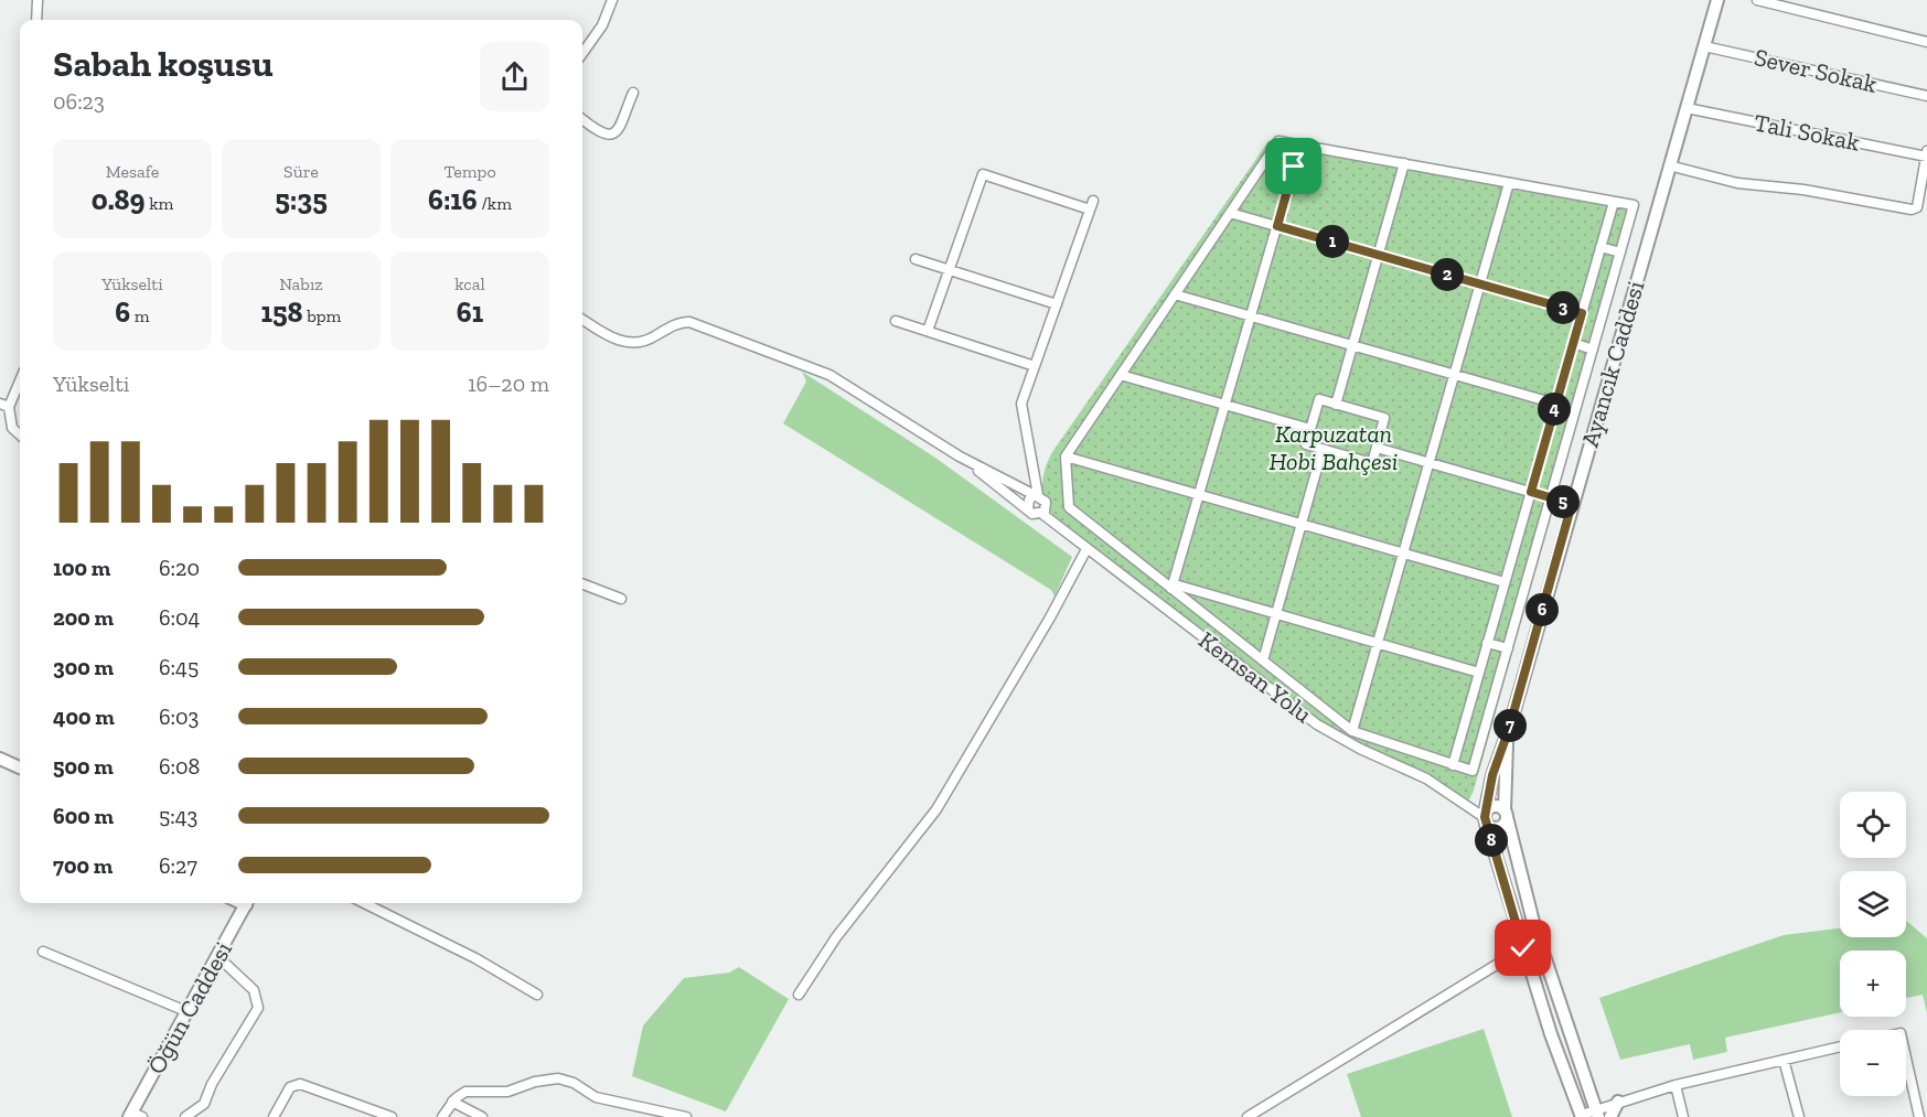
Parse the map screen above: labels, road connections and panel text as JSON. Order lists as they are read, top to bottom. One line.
{"streets":{"street":["Sever Sokak","Tali Sokak","Ayancık Caddesi","Kemsan Yolu","Öğün Caddesi"]},"crossings":[["Sever Sokak","Ayancık Caddesi"],["Tali Sokak","Ayancık Caddesi"],["Ayancık Caddesi","Kemsan Yolu"]],"parks":["Karpuzatan Hobi Bahçesi"],"page":{"heading":["Sabah koşusu","06:23"],"stats":[["Mesafe","0.89 km"],["Süre","5:35"],["Tempo","6:16 /km"],["Yükselti","6 m"],["Nabız","158 bpm"],["kcal","61"]],"pins":["1","2","3","4","5","6","7","8"],"chart":["Yükselti","16–20 m"],"list":[{"name":"100 m","note":"6:20"},{"name":"200 m","note":"6:04"},{"name":"300 m","note":"6:45"},{"name":"400 m","note":"6:03"},{"name":"500 m","note":"6:08"},{"name":"600 m","note":"5:43"},{"name":"700 m","note":"6:27"}],"map_buttons":["+","−"]}}
